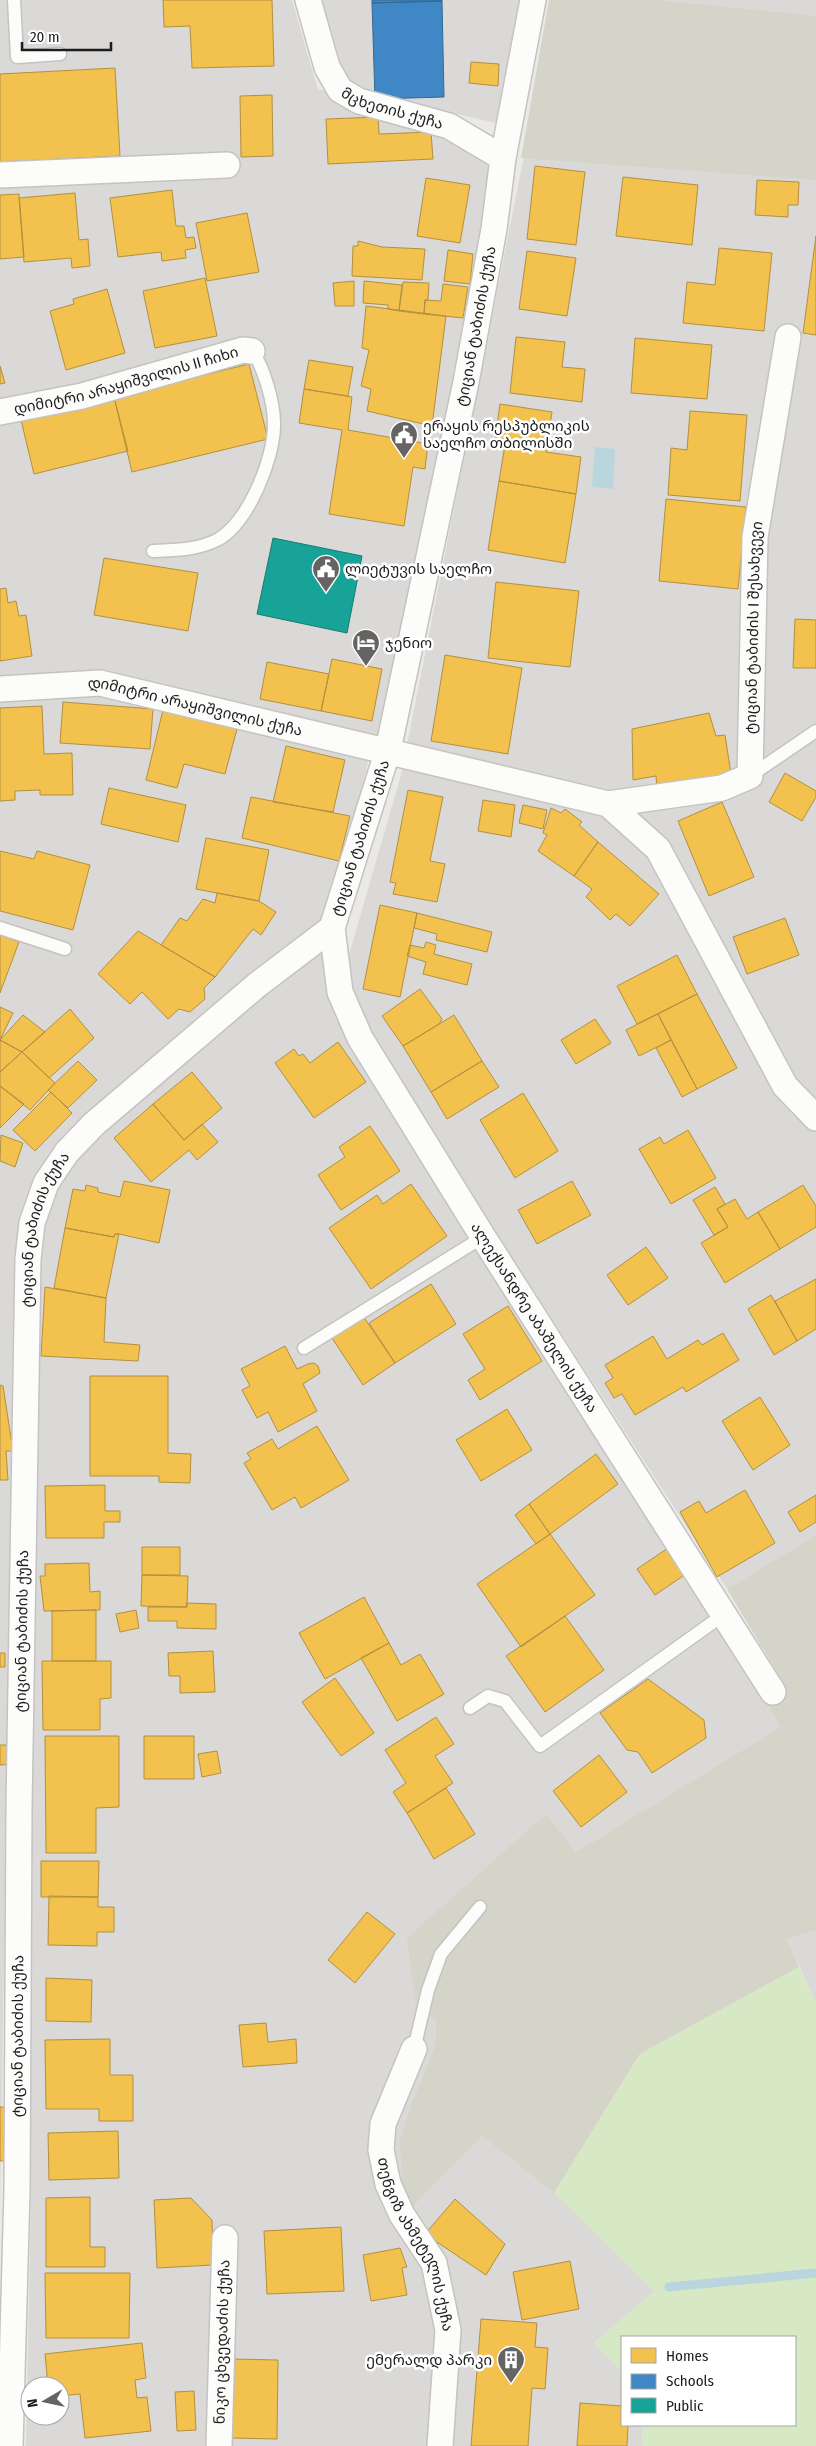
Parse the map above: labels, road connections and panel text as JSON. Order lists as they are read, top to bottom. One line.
{"streets":{"street":["მცხეთის ქუჩა","ტიციან ტაბიძის ქუჩა","დიმიტრი არაყიშვილის II ჩიხი","ტიციან ტაბიძის I შესახვევი","დიმიტრი არაყიშვილის ქუჩა","ალექსანდრე აბაშელის ქუჩა","თენგიზ ახმეტელის ქუჩა","ნიკო ცხვედაძის ქუჩა"]},"crossings":[["მცხეთის ქუჩა","ტიციან ტაბიძის ქუჩა"],["ტიციან ტაბიძის ქუჩა","დიმიტრი არაყიშვილის ქუჩა"],["ტიციან ტაბიძის ქუჩა","ალექსანდრე აბაშელის ქუჩა"]],"places":{"public building":["ერაყის რესპუბლიკის საელჩო თბილისში","ლიეტუვის საელჩო"],"hotel":["ჯენიო"],"building":["ემერალდ პარკი"]},"legend":["Homes","Schools","Public"],"scale_bar":"20 m","north":"left"}
